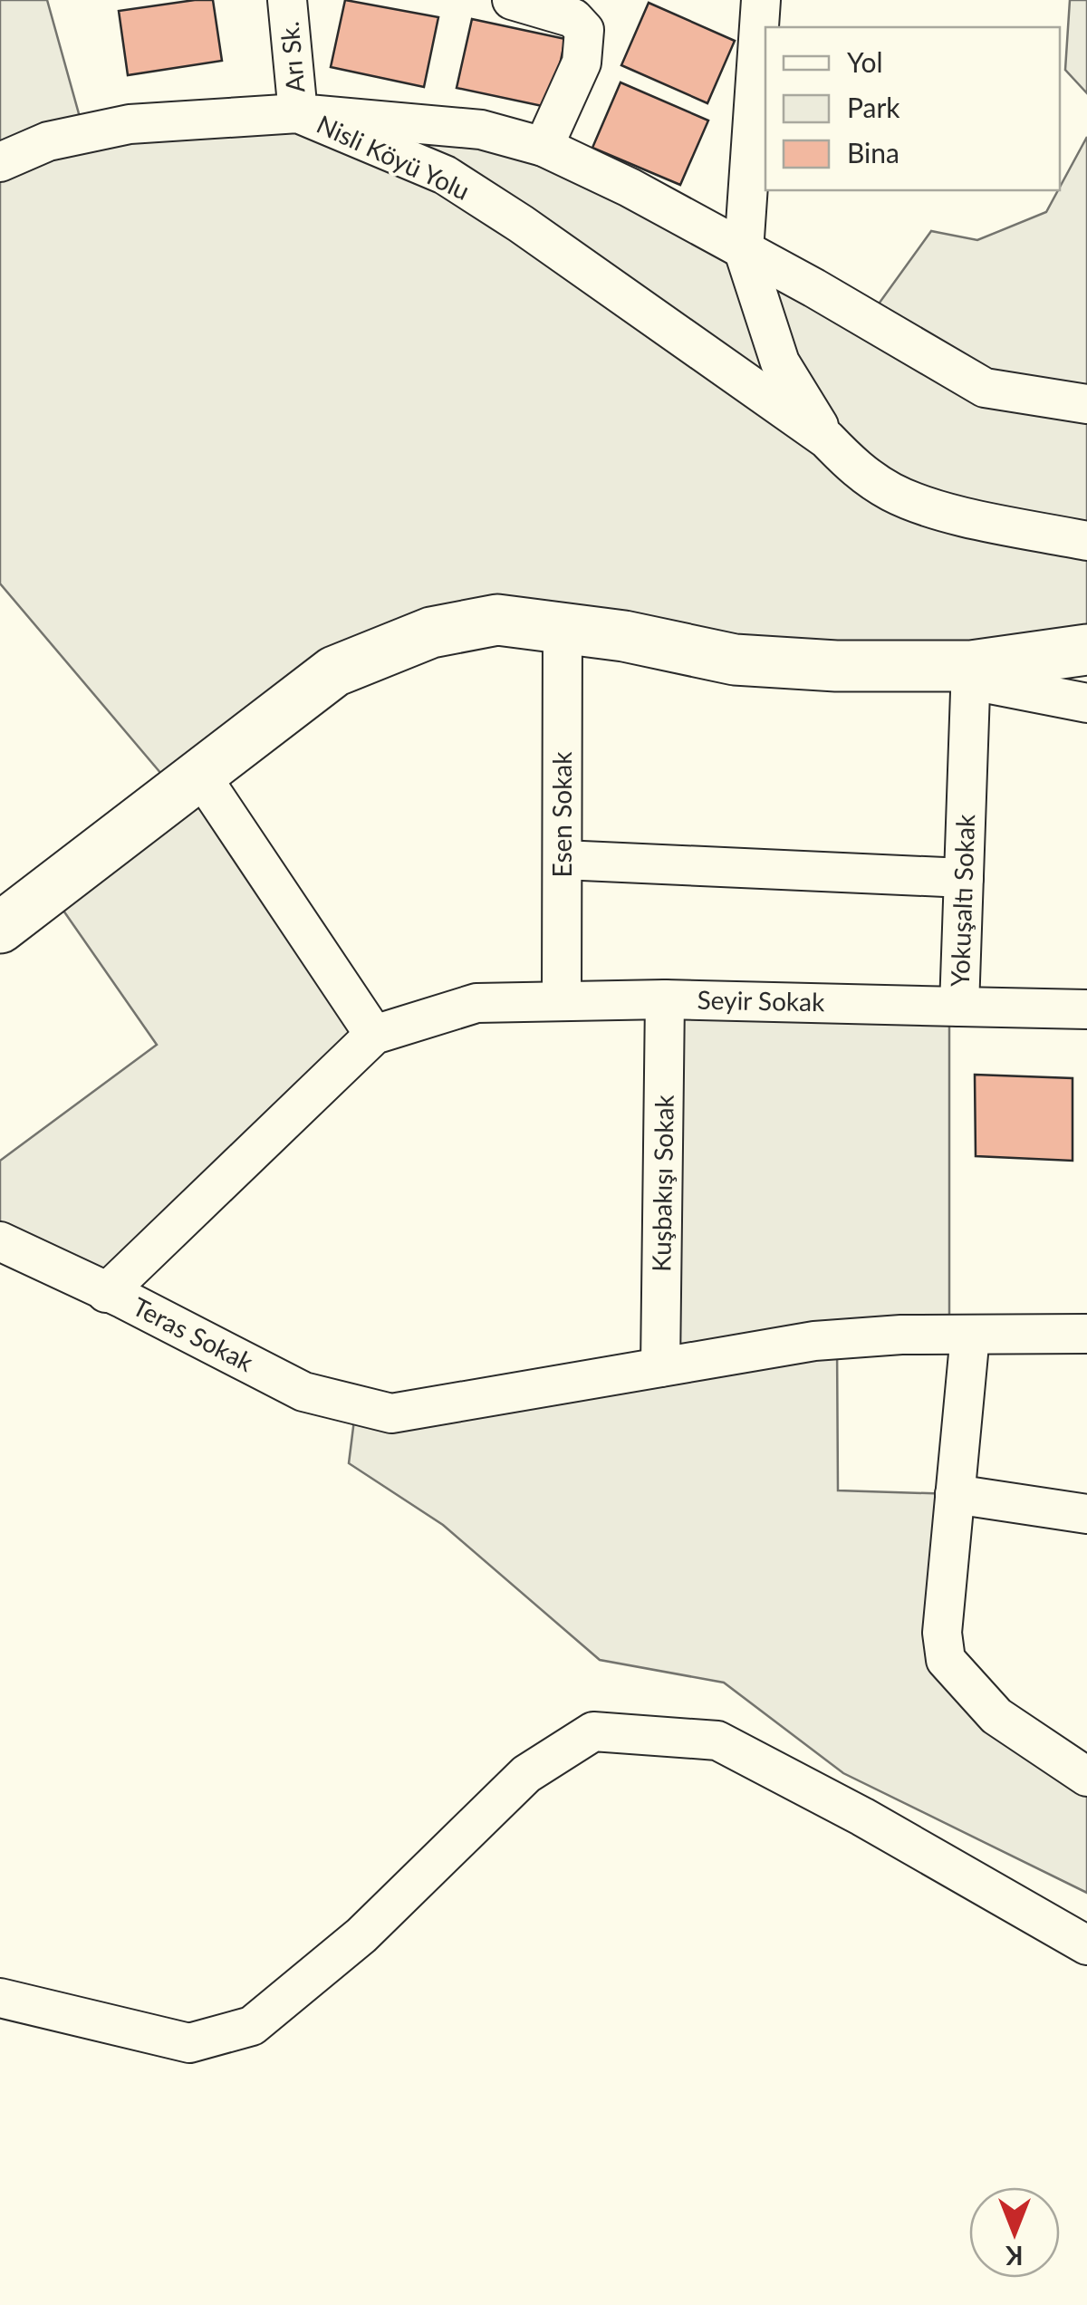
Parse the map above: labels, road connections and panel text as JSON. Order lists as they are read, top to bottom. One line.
{"streets":{"street":["Arı Sk.","Nisli Köyü Yolu","Esen Sokak","Yokuşaltı Sokak","Seyir Sokak","Kuşbakışı Sokak","Teras Sokak"]},"crossings":[["Arı Sk.","Nisli Köyü Yolu"],["Esen Sokak","Seyir Sokak"],["Yokuşaltı Sokak","Seyir Sokak"],["Seyir Sokak","Kuşbakışı Sokak"],["Kuşbakışı Sokak","Teras Sokak"]],"legend":["Yol","Park","Bina"],"north":"bottom"}
